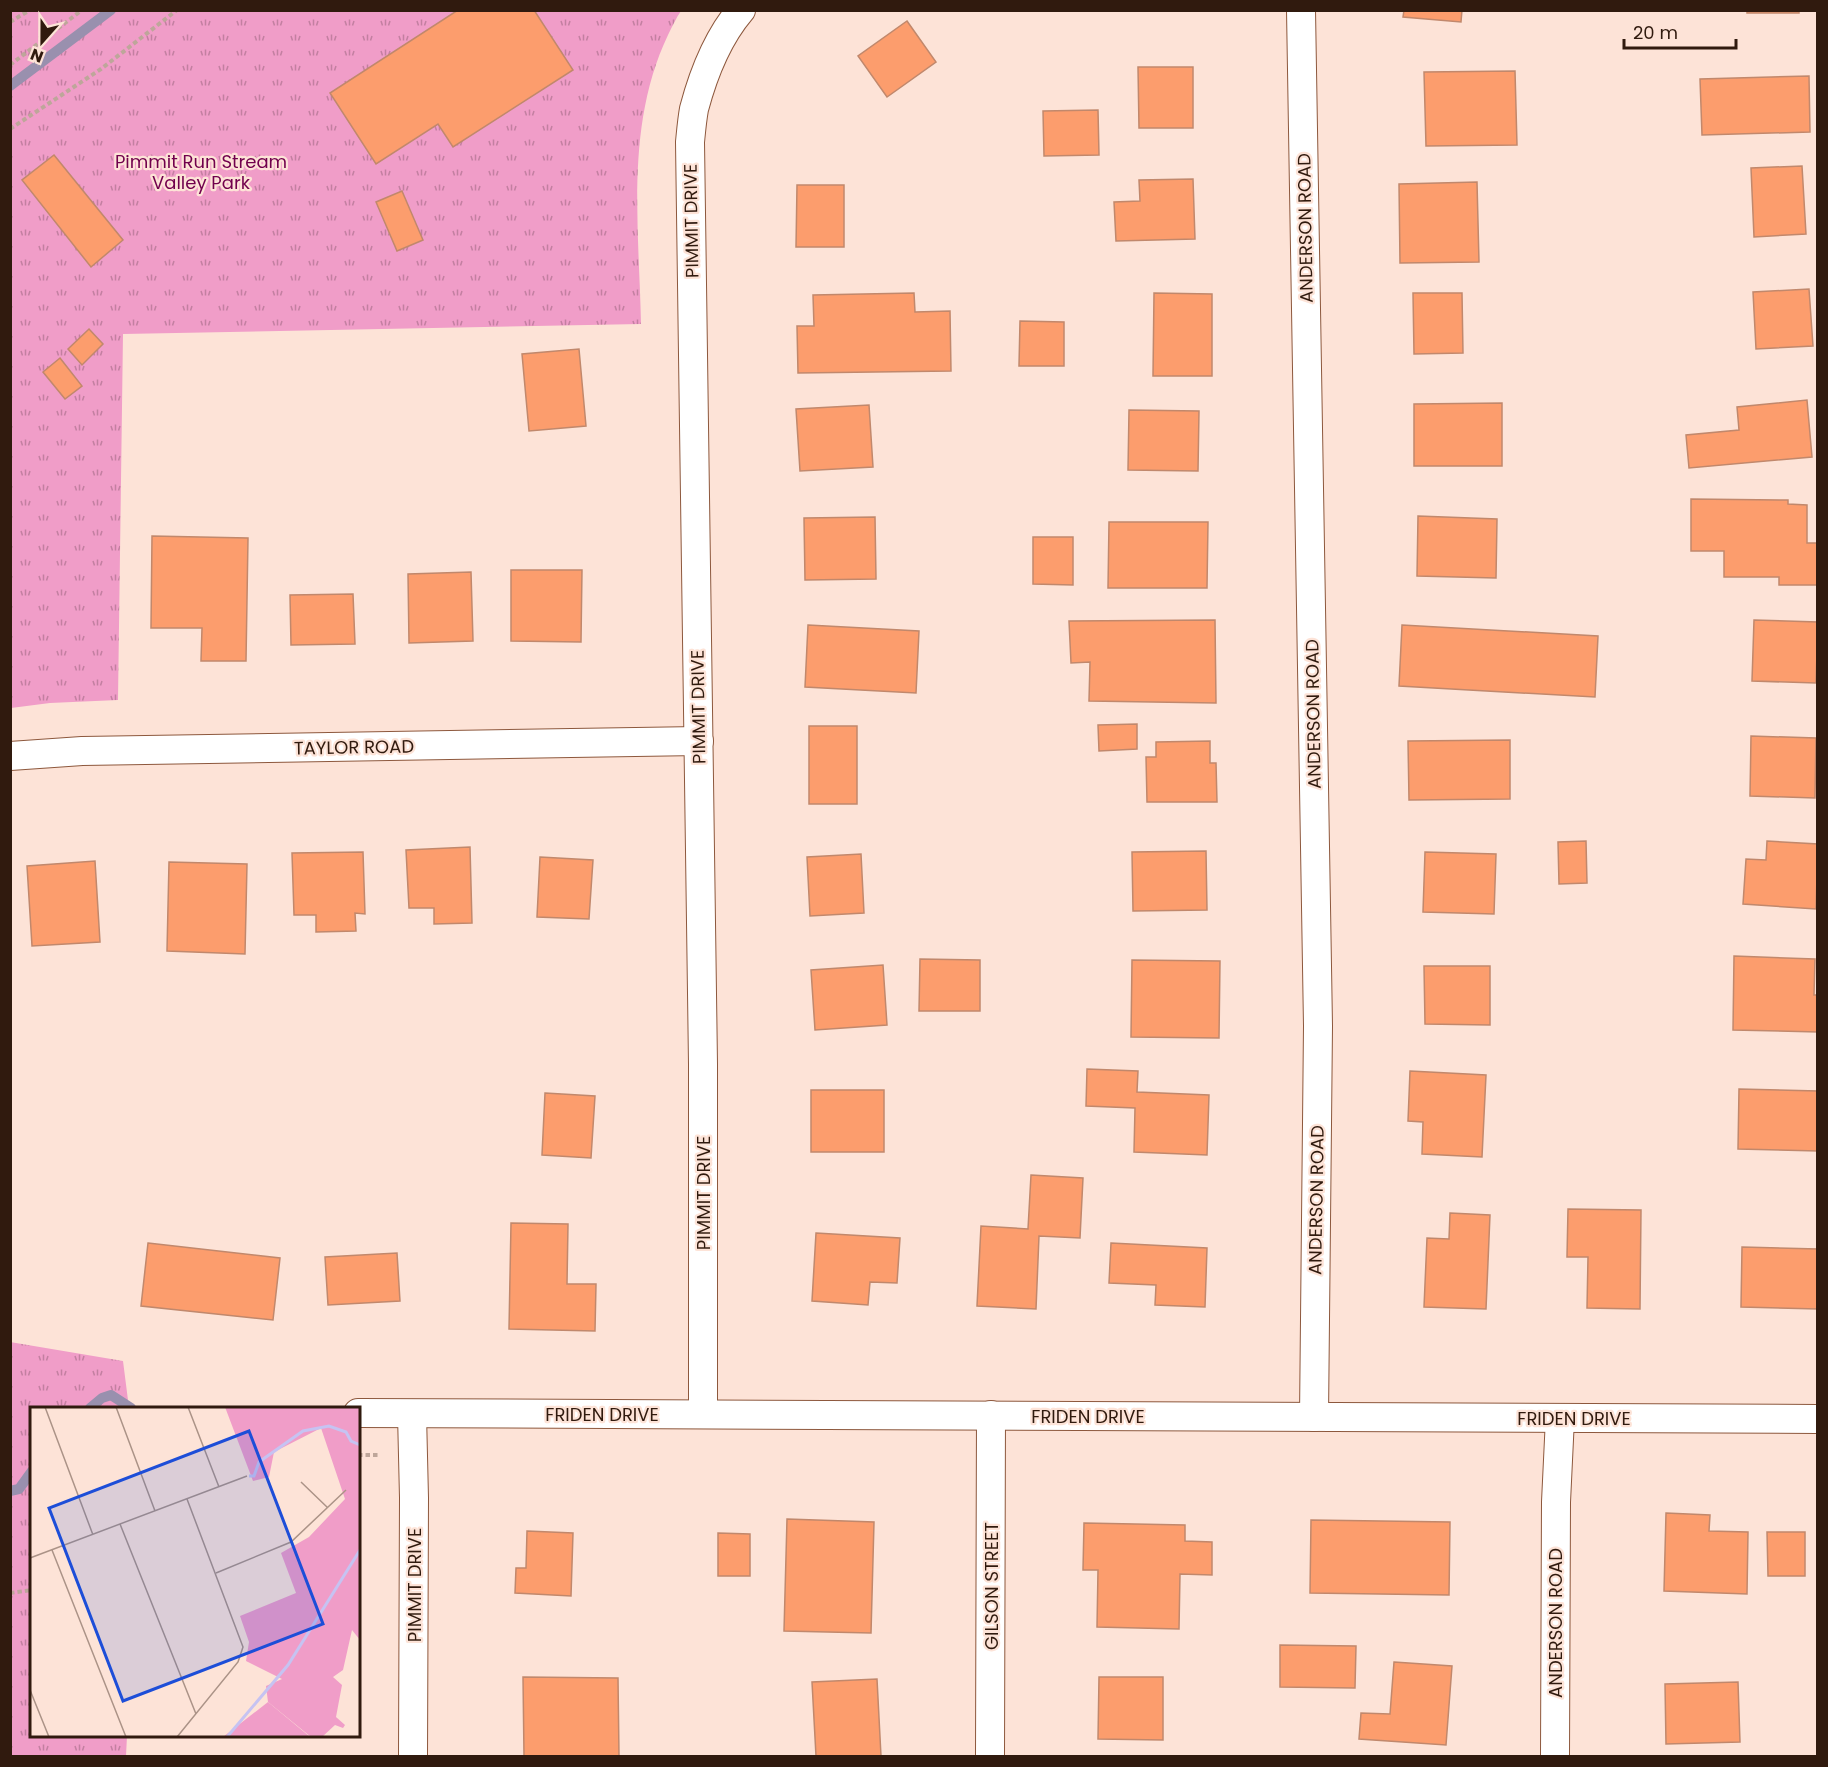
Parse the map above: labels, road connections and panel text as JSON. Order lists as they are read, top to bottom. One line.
{"streets":{"street":["PIMMIT DRIVE","ANDERSON ROAD","TAYLOR ROAD","FRIDEN DRIVE","GILSON STREET"]},"crossings":[["PIMMIT DRIVE","TAYLOR ROAD"],["PIMMIT DRIVE","FRIDEN DRIVE"],["ANDERSON ROAD","FRIDEN DRIVE"],["FRIDEN DRIVE","GILSON STREET"]],"parks":["Pimmit Run Stream Valley Park"],"scale_bar":"20 m","north":"bottom"}
